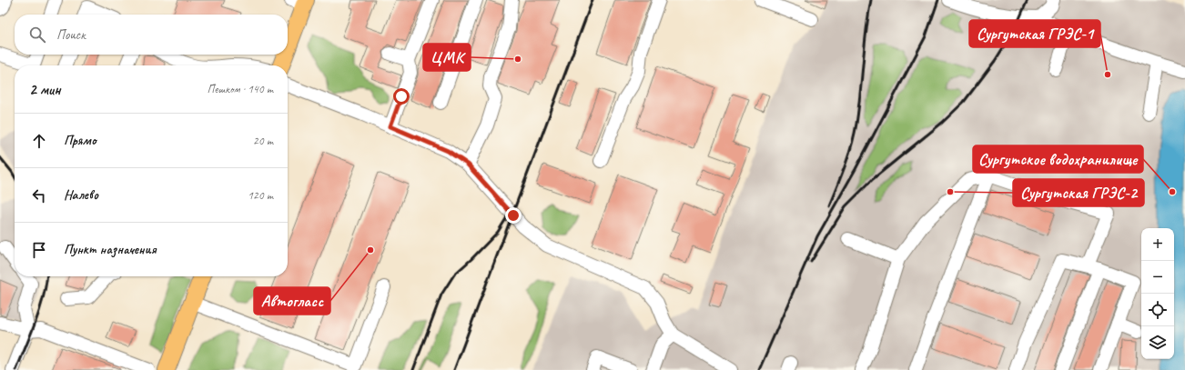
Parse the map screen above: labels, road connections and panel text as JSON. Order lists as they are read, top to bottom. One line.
{"places":["ЦМК","Сургутская ГРЭС-1","Сургутская ГРЭС-2","Сургутское водохранилище","Автогласс"],"page":{"search":"Поиск","heading":["2 мин","Пешком · 140 m"],"list":[["Прямо","20 m"],["Налево","120 m"],"Пункт назначения"],"map_buttons":["+","−"]}}
